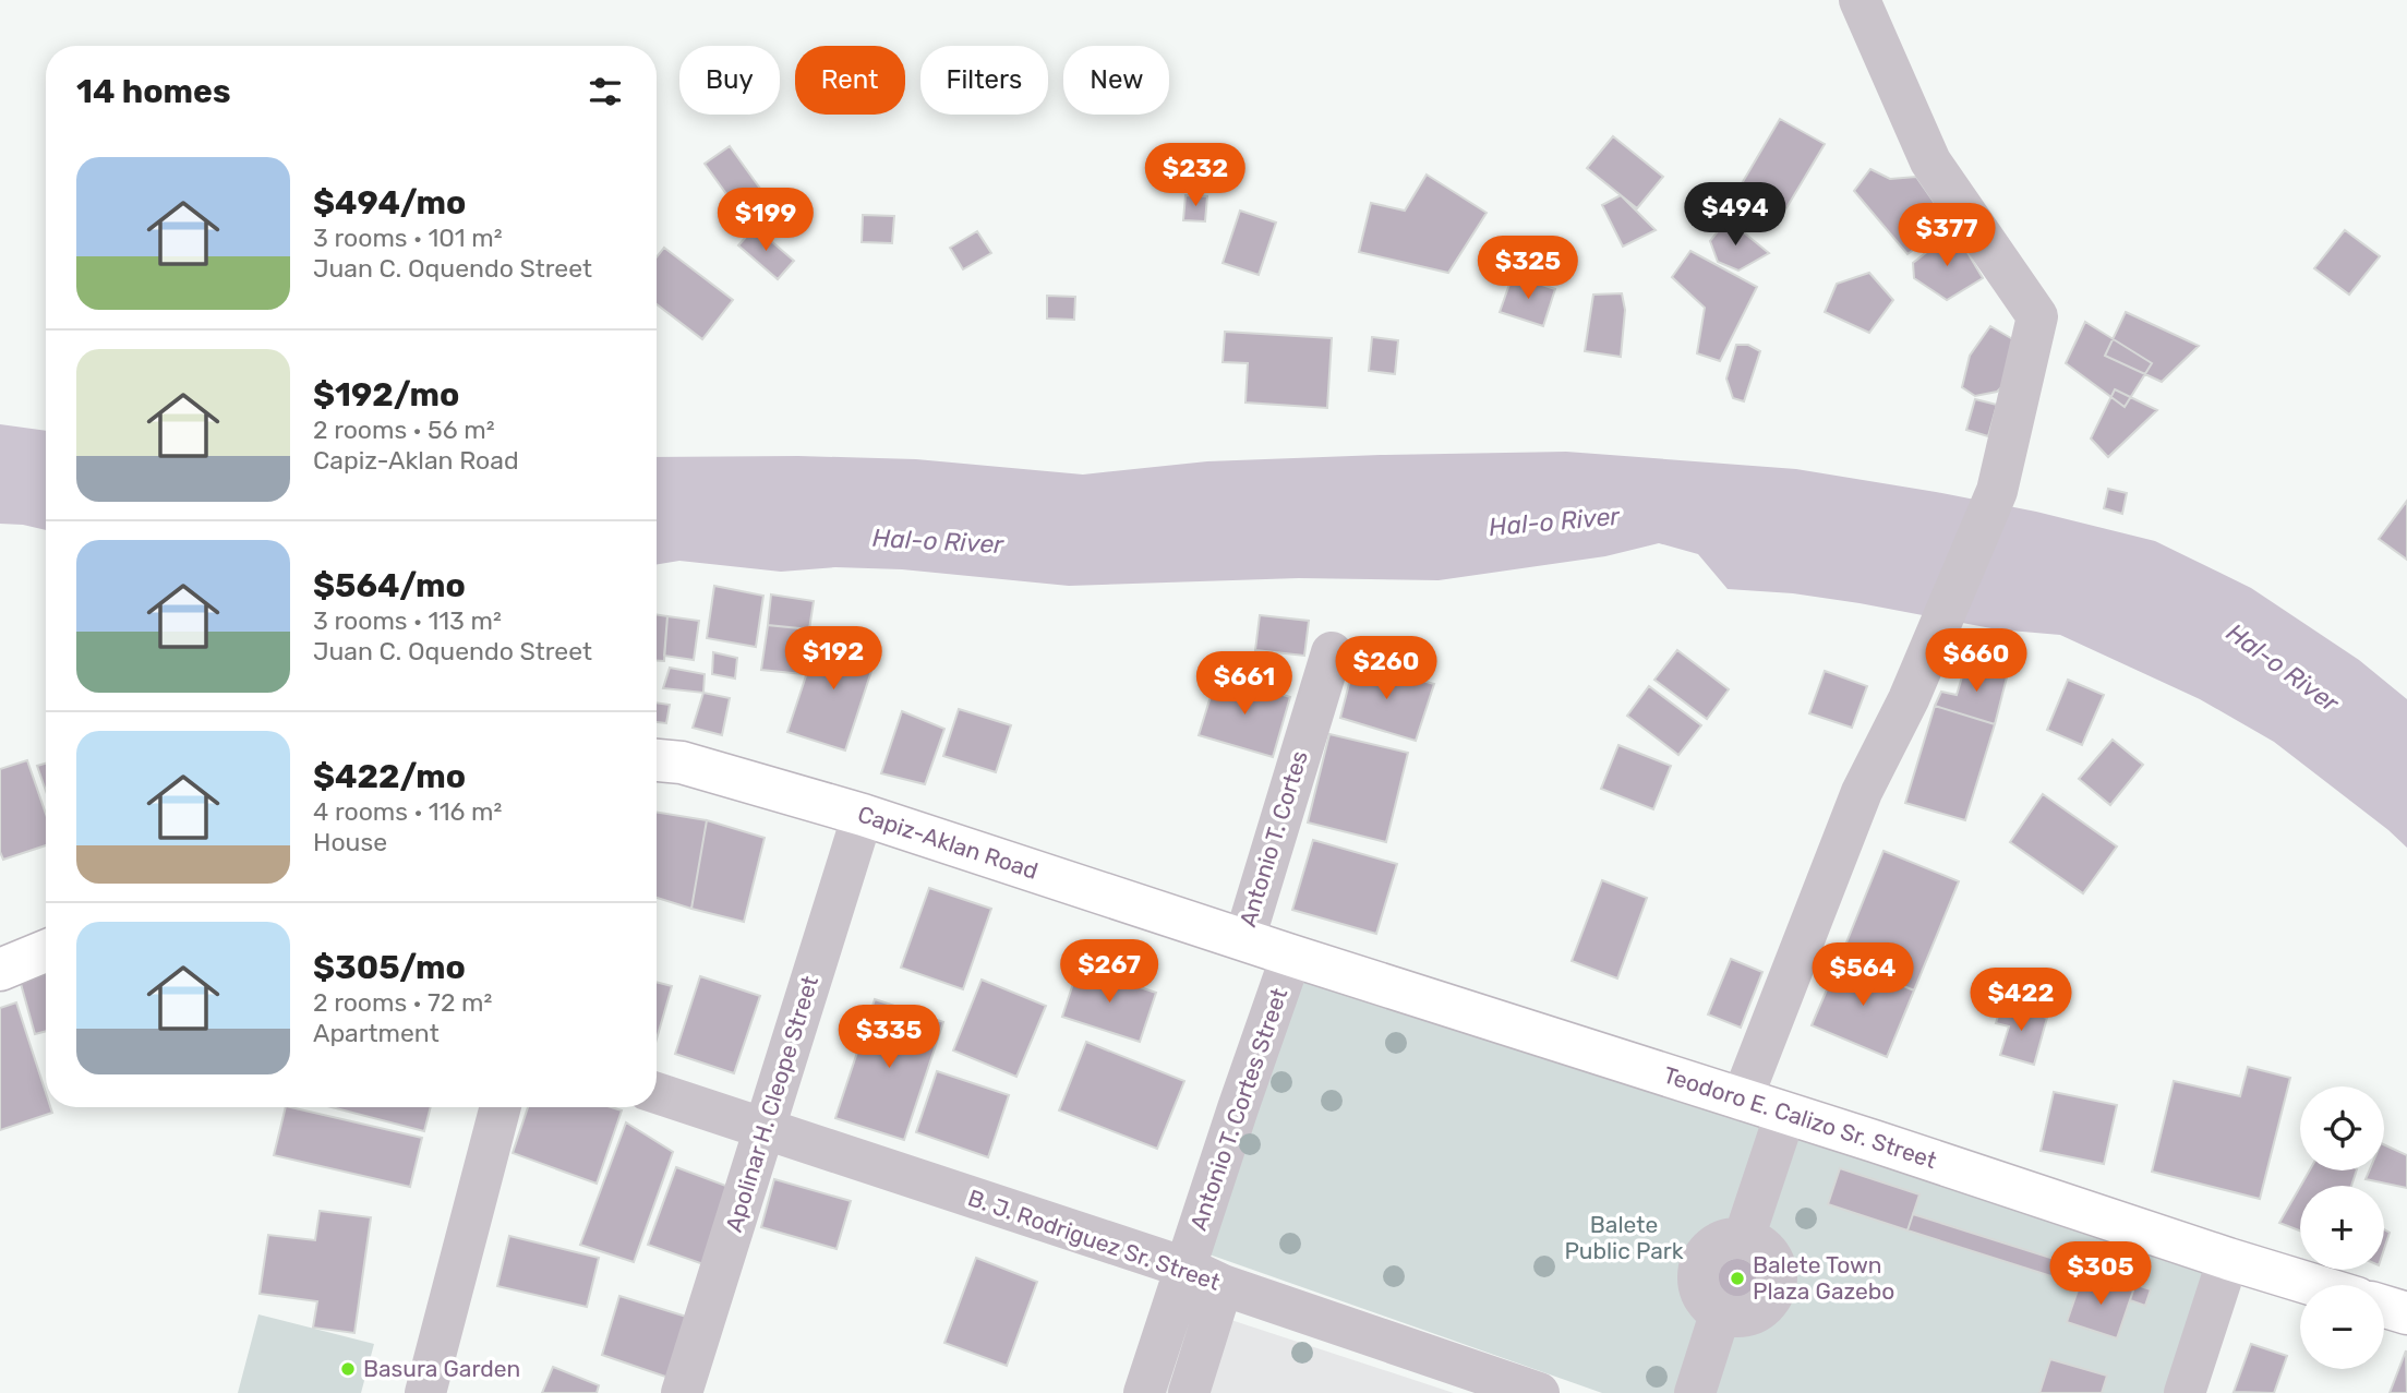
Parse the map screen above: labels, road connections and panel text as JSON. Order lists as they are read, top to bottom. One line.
{"streets":{"main road":["Capiz-Aklan Road","Teodoro E. Calizo Sr. Street"],"street":["Antonio T. Cortes","Apolinar H. Cleope Street","Antonio T. Cortes Street","B. J. Rodriguez Sr. Street"]},"crossings":[["Antonio T. Cortes","Capiz-Aklan Road"],["Antonio T. Cortes","Teodoro E. Calizo Sr. Street"],["Capiz-Aklan Road","Apolinar H. Cleope Street"],["Capiz-Aklan Road","Teodoro E. Calizo Sr. Street"],["Apolinar H. Cleope Street","B. J. Rodriguez Sr. Street"],["Antonio T. Cortes Street","Teodoro E. Calizo Sr. Street"],["Antonio T. Cortes Street","B. J. Rodriguez Sr. Street"]],"water":["Hal-o River"],"parks":["Balete Public Park"],"places":["Balete Town Plaza Gazebo","Basura Garden"],"page":{"chip":["Buy","Rent","Filters","New"],"heading":"14 homes","list":[{"name":"$494/mo","note":"3 rooms · 101 m² · Juan C. Oquendo Street"},{"name":"$192/mo","note":"2 rooms · 56 m² · Capiz-Aklan Road"},{"name":"$564/mo","note":"3 rooms · 113 m² · Juan C. Oquendo Street"},{"name":"$422/mo","note":"4 rooms · 116 m² · House"},{"name":"$305/mo","note":"2 rooms · 72 m² · Apartment"}],"price":["$232","$494","$199","$377","$325","$192","$660","$260","$661","$267","$564","$422","$335","$305"],"map_buttons":["+","−"]}}
